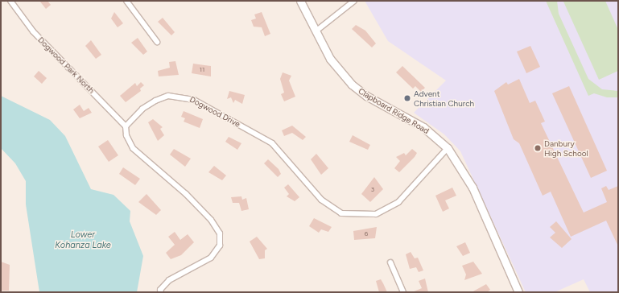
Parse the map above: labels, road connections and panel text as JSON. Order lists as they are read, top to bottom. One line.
{"streets":{"main road":["Clapboard Ridge Road"],"street":["Dogwood Park North","Dogwood Drive"]},"crossings":[["Dogwood Park North","Dogwood Drive"],["Clapboard Ridge Road","Dogwood Drive"]],"water":["Lower Kohanza Lake"],"places":["Advent Christian Church","Danbury High School"],"house_numbers":["11","3","6"]}
